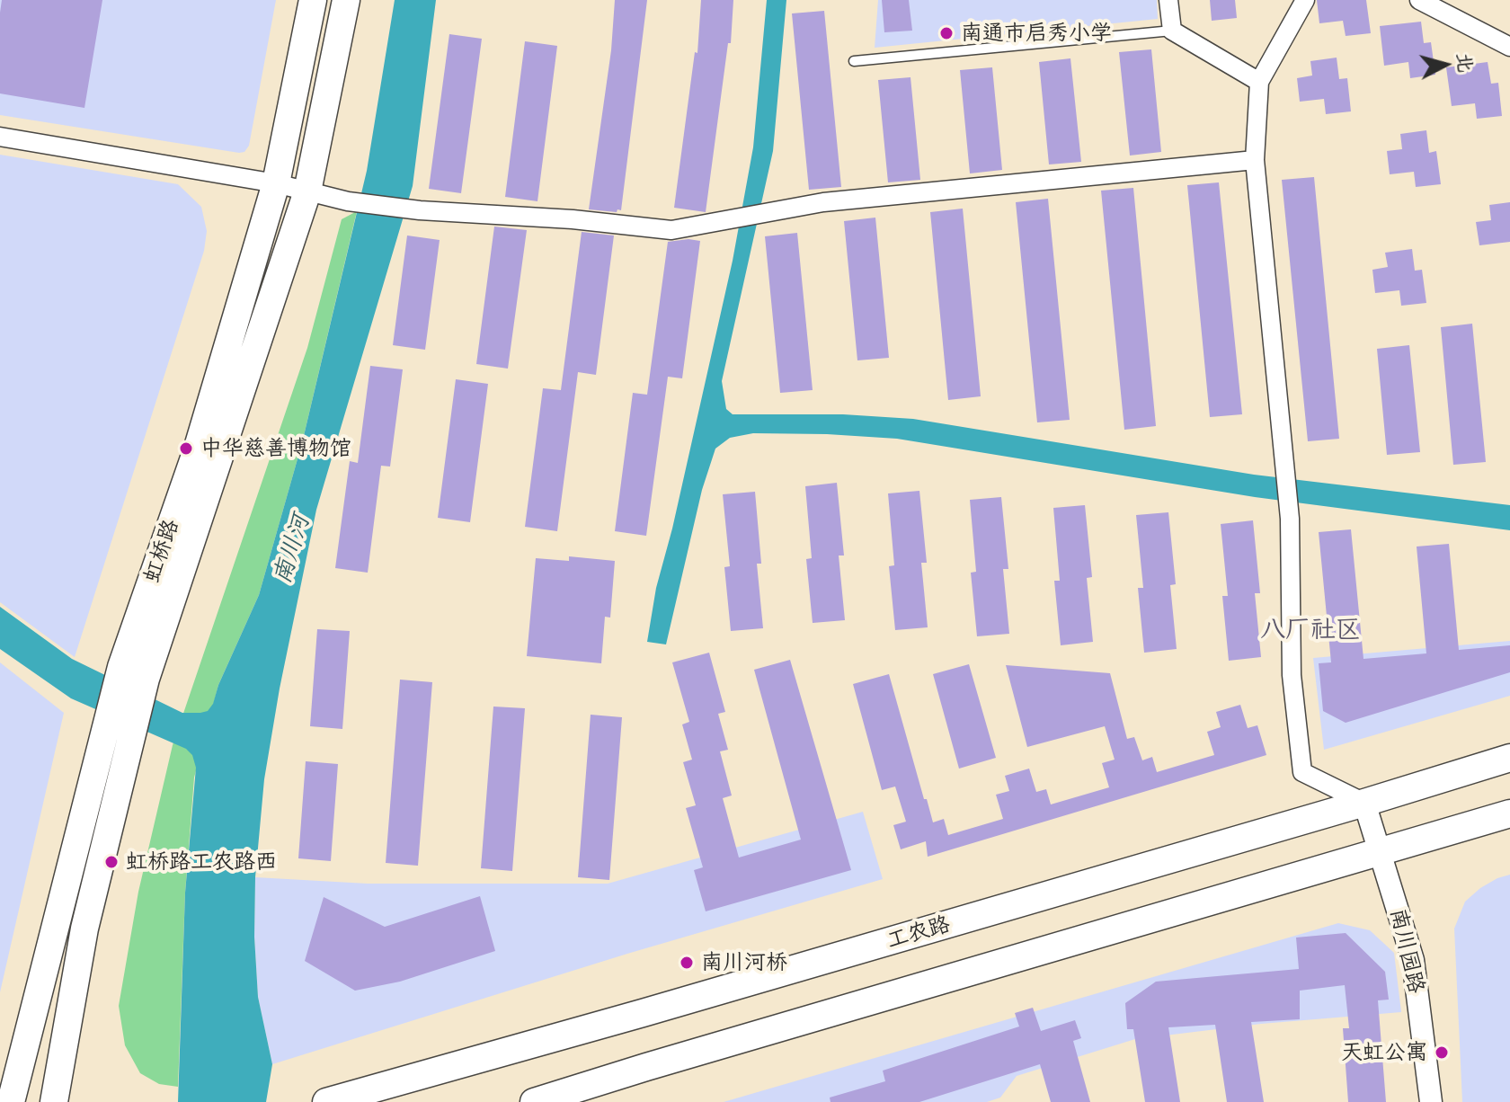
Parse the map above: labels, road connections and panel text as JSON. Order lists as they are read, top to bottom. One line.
{"streets":{"main road":["虹桥路","工农路"],"street":["南川园路"]},"crossings":[["工农路","南川园路"]],"districts":["八厂社区"],"water":["南川河"],"places":["南通市启秀小学","中华慈善博物馆","虹桥路工农路西","南川河桥","天虹公寓"],"north":"right"}
